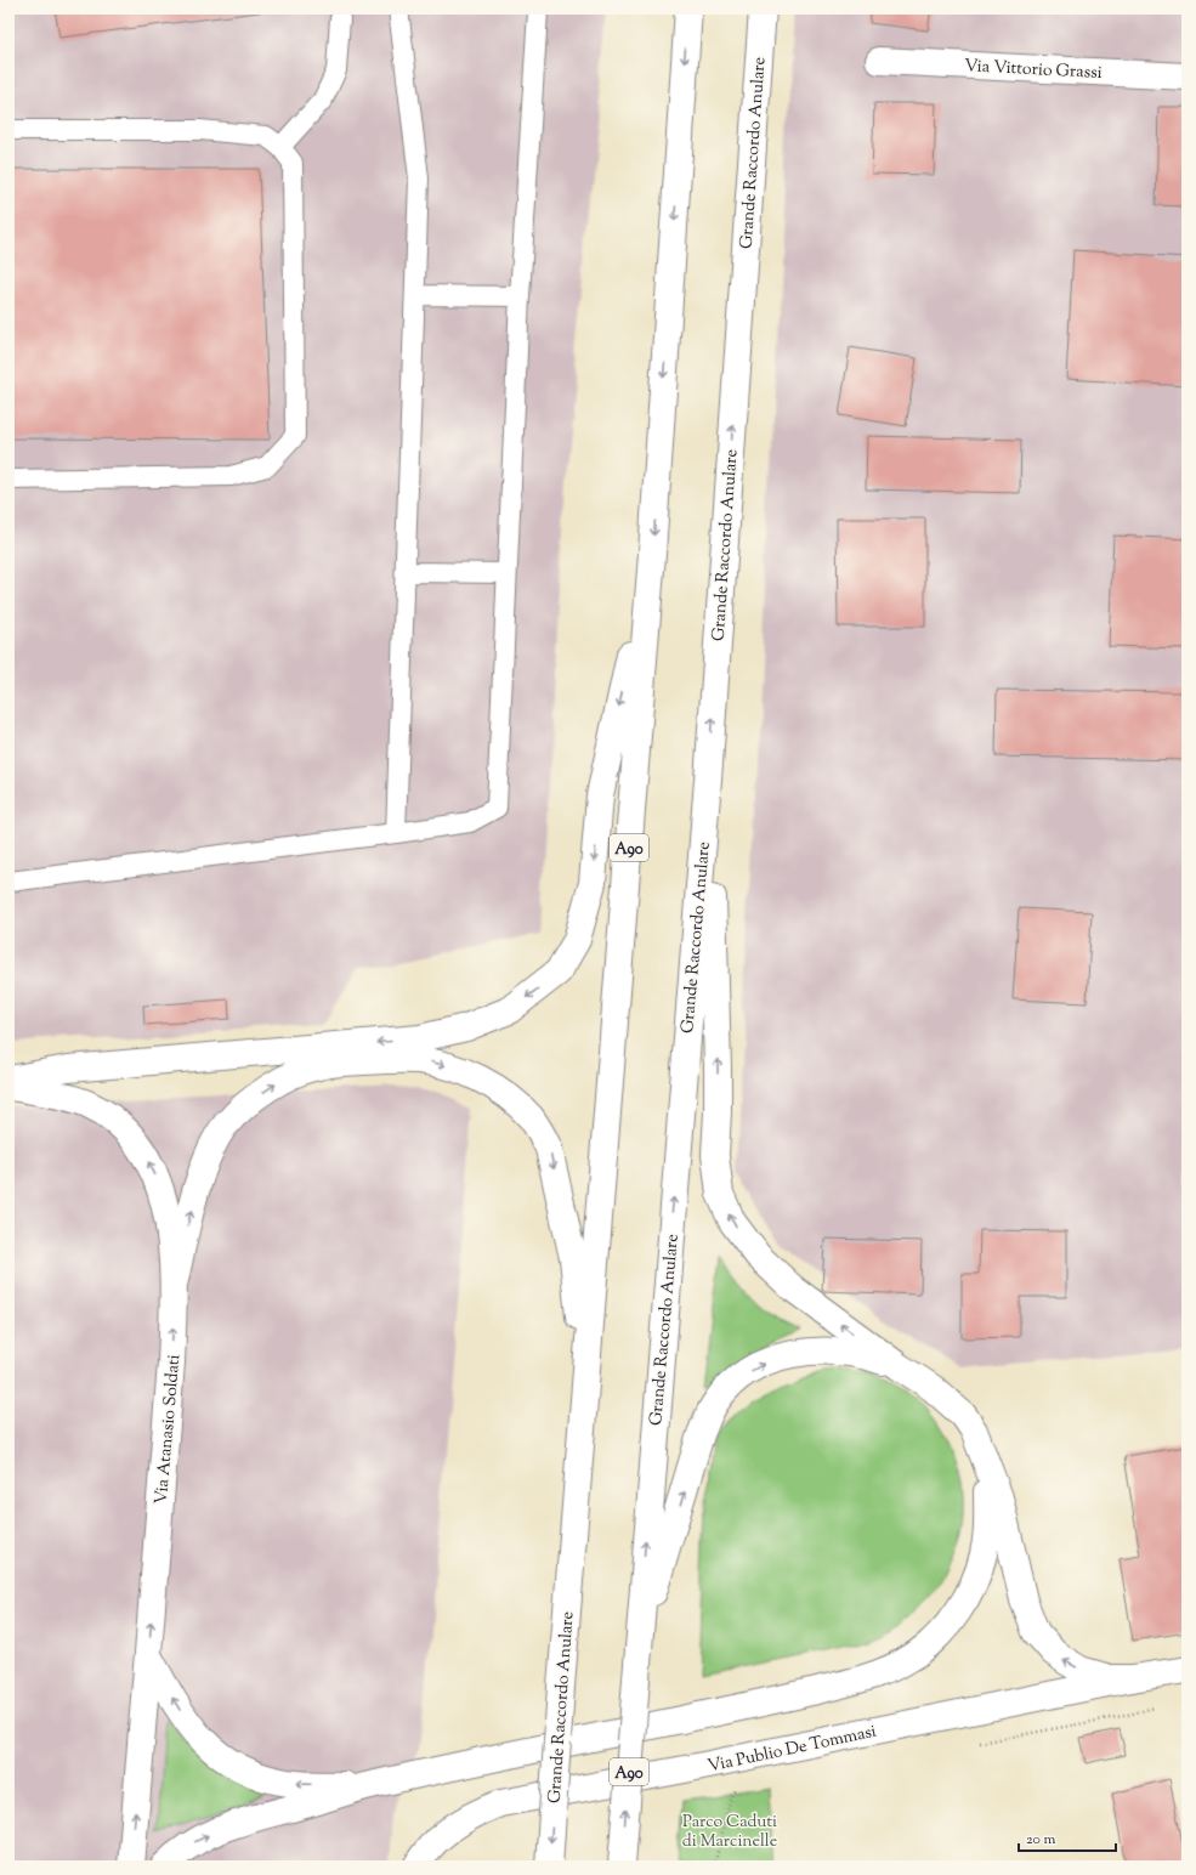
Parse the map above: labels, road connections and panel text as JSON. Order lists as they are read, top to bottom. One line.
{"streets":{"main road":["Via Vittorio Grassi","Grande Raccordo Anulare","A90","Via Atanasio Soldati","Via Publio De Tommasi"]},"one_way":["Via Atanasio Soldati"],"parks":["Parco Caduti di Marcinelle"],"scale_bar":"20 m"}
